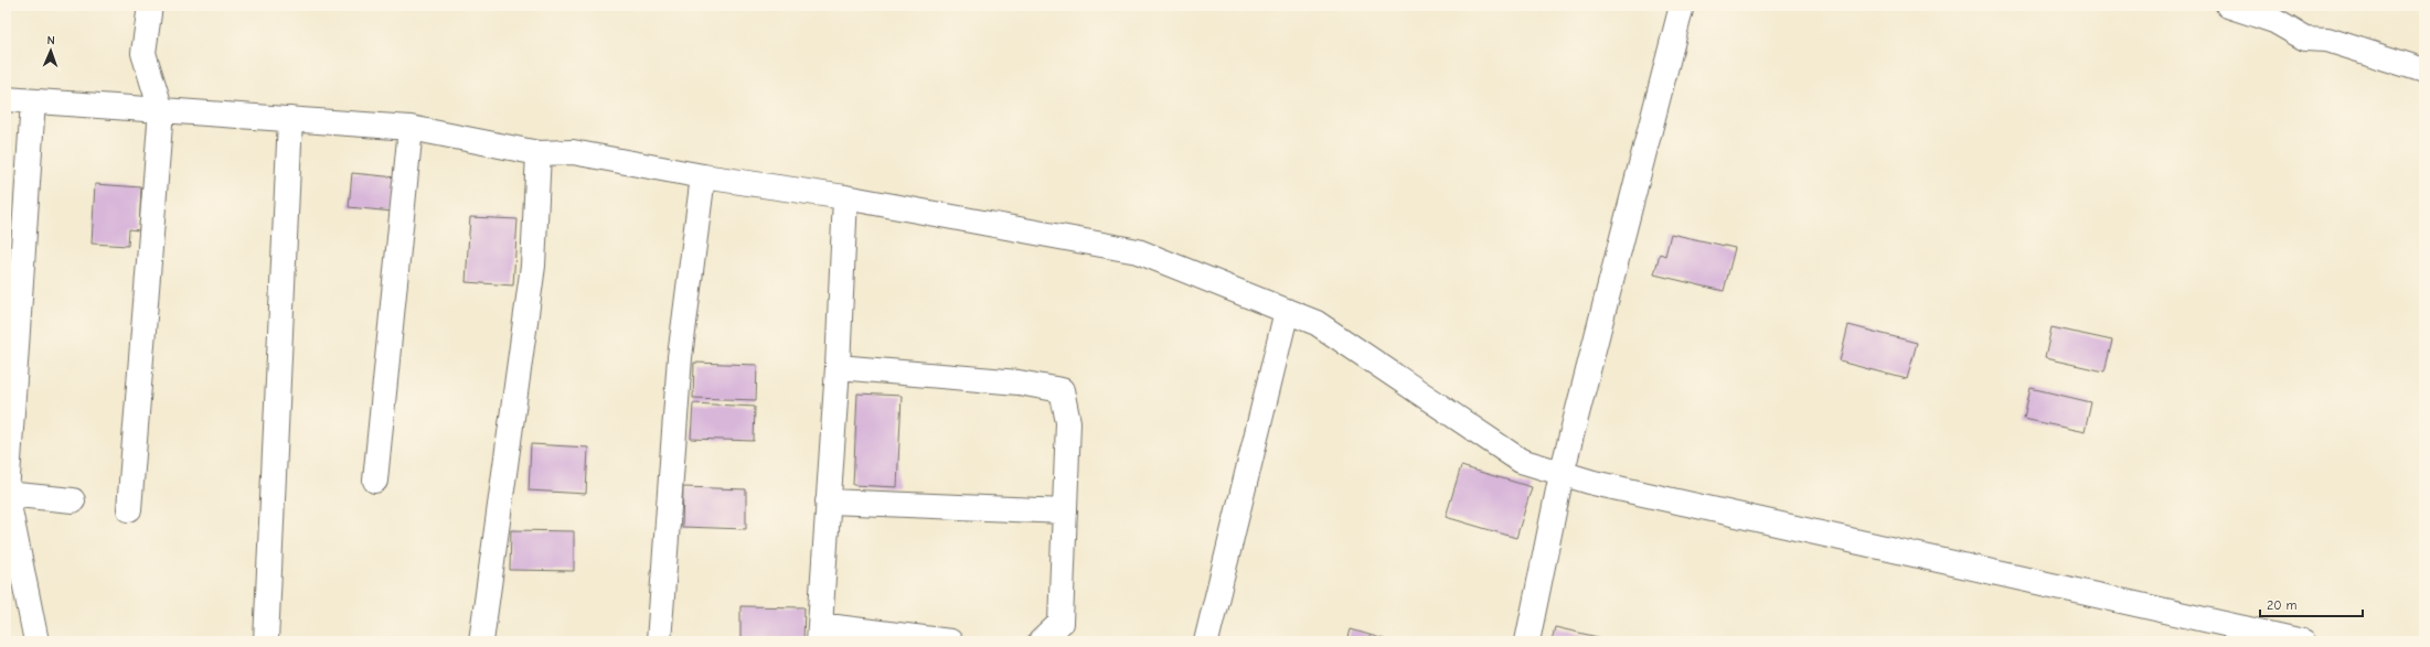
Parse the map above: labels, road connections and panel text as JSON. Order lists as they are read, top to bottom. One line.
{"scale_bar":"20 m","north":"top"}
